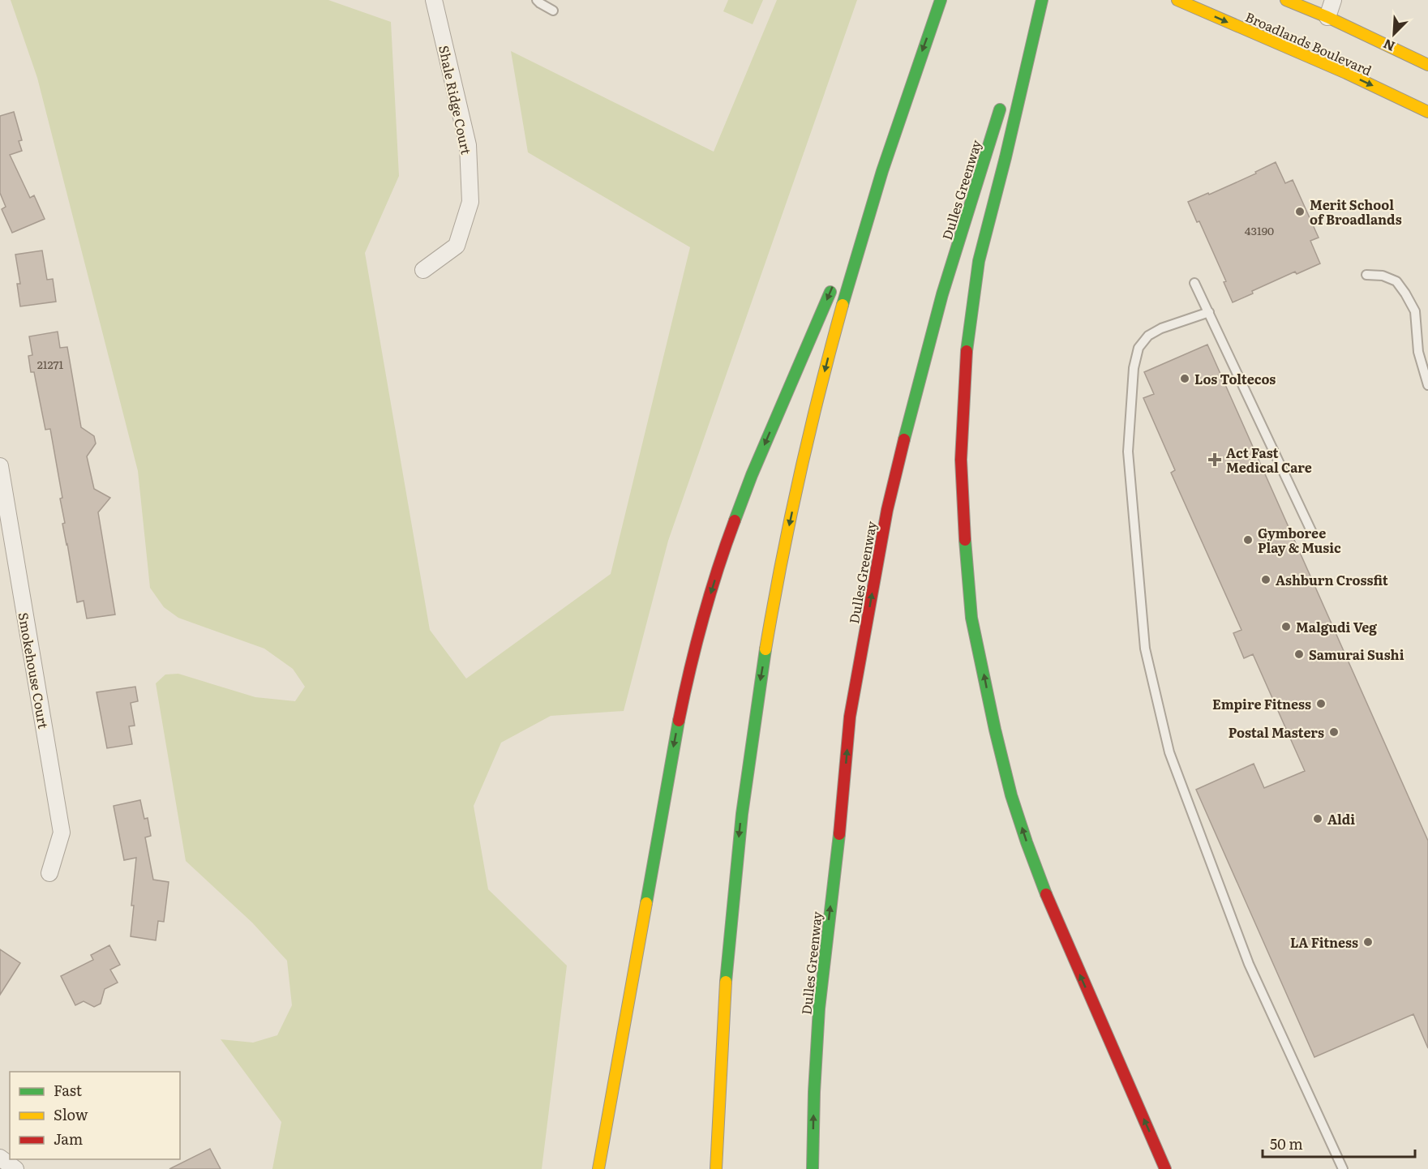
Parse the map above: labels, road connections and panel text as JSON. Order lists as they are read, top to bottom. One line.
{"streets":{"main road":["Broadlands Boulevard","Dulles Greenway"],"street":["Shale Ridge Court","Smokehouse Court"]},"places":{"other":["Merit School of Broadlands","Los Toltecos","Gymboree Play & Music","Ashburn Crossfit","Malgudi Veg","Samurai Sushi","Empire Fitness","Postal Masters","Aldi","LA Fitness"],"health":["Act Fast Medical Care"]},"house_numbers":["43190","21271"],"legend":["Fast","Slow","Jam"],"scale_bar":"50 m","north":"bottom left"}
